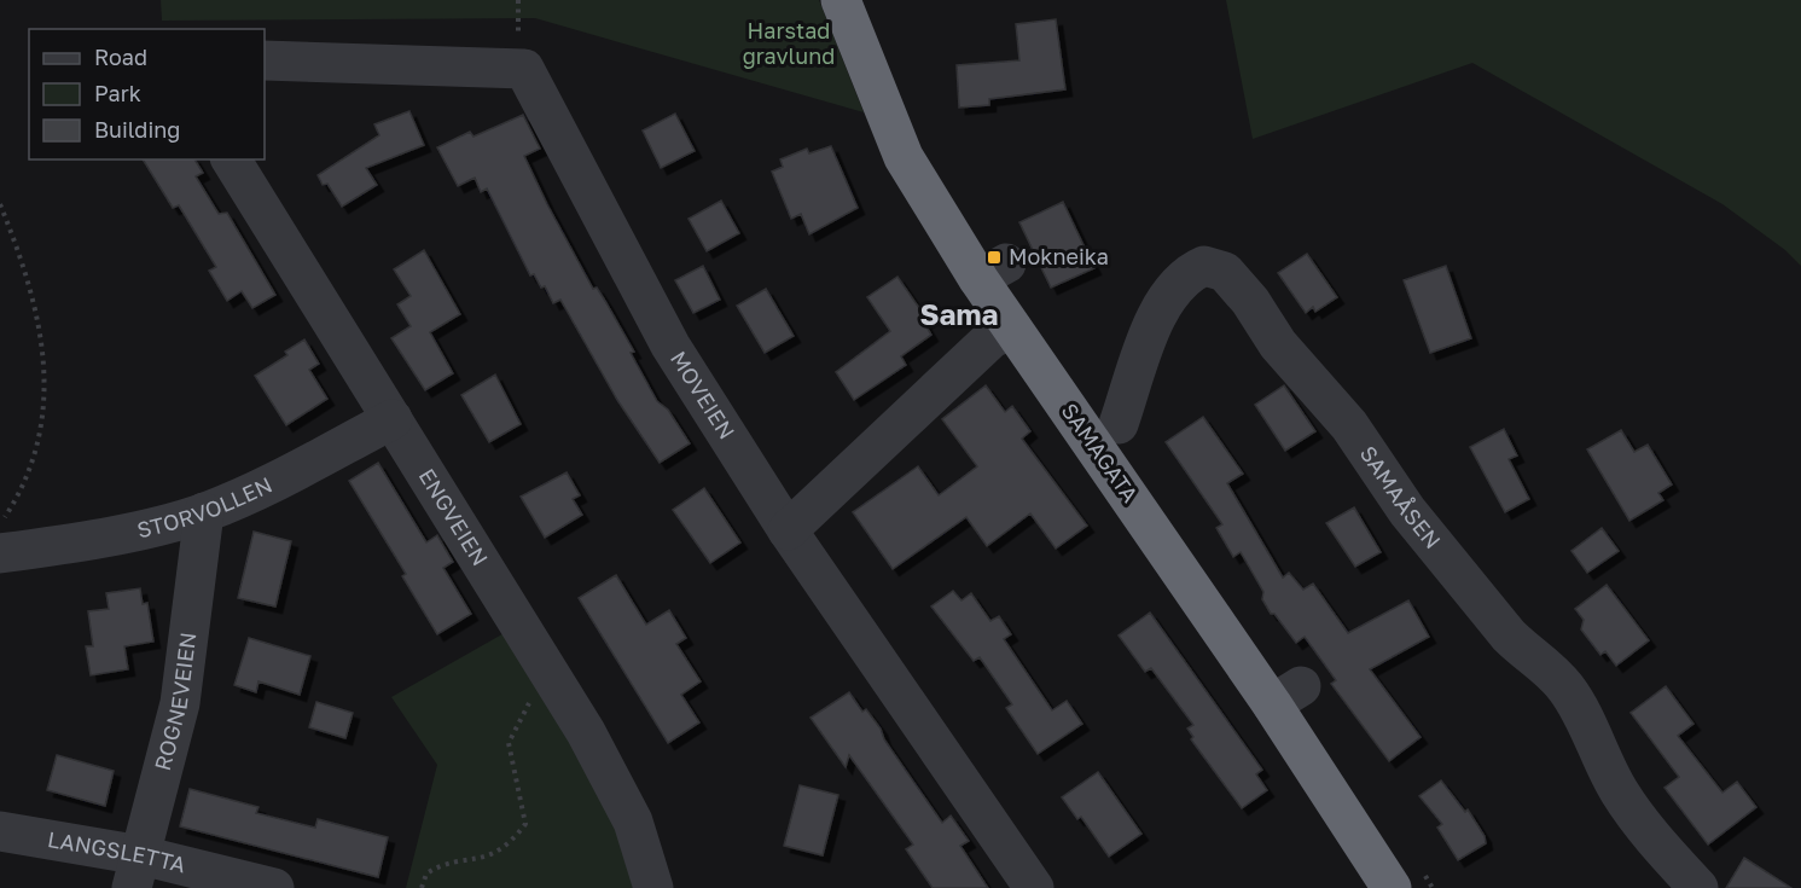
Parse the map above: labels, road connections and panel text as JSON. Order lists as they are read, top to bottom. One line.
{"streets":{"highway":["SAMAGATA"],"street":["MOVEIEN","SAMAÅSEN","STORVOLLEN","ENGVEIEN","ROGNEVEIEN","LANGSLETTA"]},"crossings":[["STORVOLLEN","ENGVEIEN"],["STORVOLLEN","ROGNEVEIEN"],["ROGNEVEIEN","LANGSLETTA"]],"districts":["Sama"],"parks":["Harstad gravlund"],"places":{"transit":["Mokneika"]},"legend":["Road","Park","Building"]}
